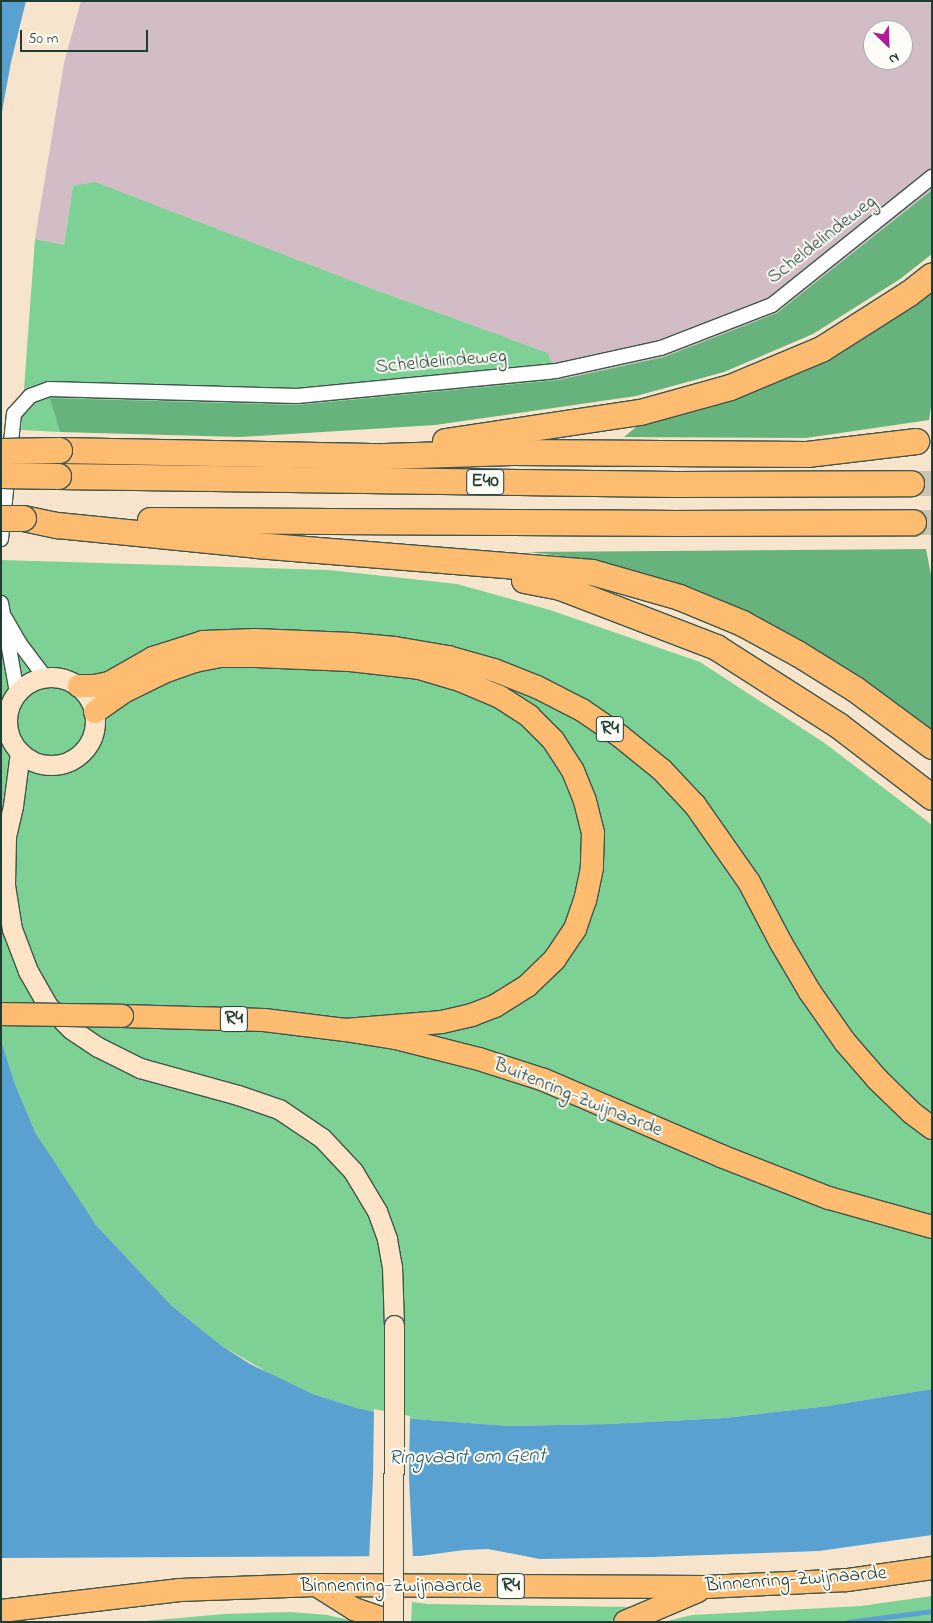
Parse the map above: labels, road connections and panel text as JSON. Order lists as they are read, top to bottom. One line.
{"streets":{"highway":["E40","R4","Buitenring-Zwijnaarde","Binnenring-Zwijnaarde"],"street":["Scheldelindeweg"]},"crossings":[["Scheldelindeweg","E40"],["R4","Buitenring-Zwijnaarde"],["R4","Binnenring-Zwijnaarde"]],"water":["Ringvaart om Gent"],"scale_bar":"50 m","north":"bottom right"}
